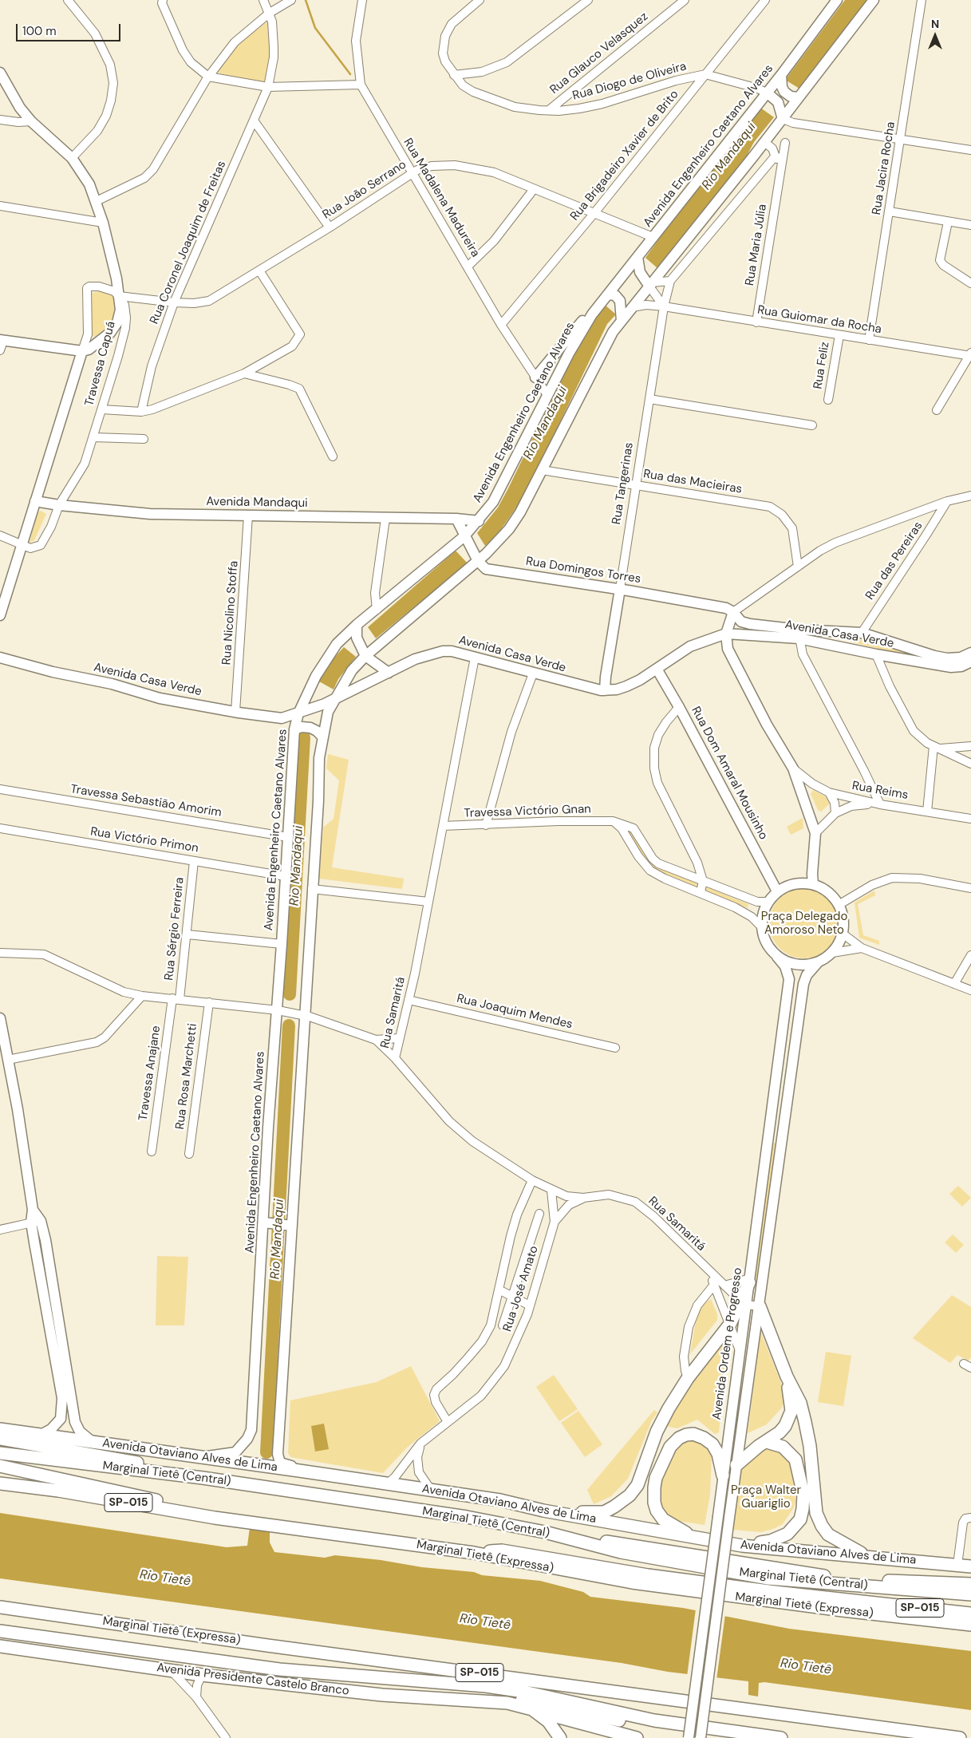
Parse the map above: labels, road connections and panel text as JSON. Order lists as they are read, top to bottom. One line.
{"streets":{"highway":["Avenida Otaviano Alves de Lima","Marginal Tietê (Central)","SP-015","Marginal Tietê (Expressa)","Avenida Presidente Castelo Branco"],"main road":["Avenida Engenheiro Caetano Alvares","Travessa Capuá","Rua Tangerinas","Avenida Mandaqui","Rua Domingos Torres","Avenida Casa Verde","Rua Dom Amaral Mousinho","Rua Reims","Avenida Ordem e Progresso"],"street":["Rua Glauco Velasquez","Rua Diogo de Oliveira","Rua Brigadeiro Xavier de Brito","Rua Jacira Rocha","Rua João Serrano","Rua Madalena Madureira","Rua Coronel Joaquim de Freitas","Rua Maria Júlia","Rua Guiomar da Rocha","Rua Feliz","Rua das Macieiras","Rua das Pereiras","Rua Nicolino Stoffa","Travessa Sebastião Amorim","Travessa Victório Gnan","Rua Victório Primon","Rua Sérgio Ferreira","Rua Joaquim Mendes","Rua Samaritá","Travessa Anajane","Rua Rosa Marchetti","Rua José Amato"]},"crossings":[["Rua Glauco Velasquez","Rua Diogo de Oliveira"],["Rua Diogo de Oliveira","Avenida Engenheiro Caetano Alvares"],["Rua Diogo de Oliveira","Rua Brigadeiro Xavier de Brito"],["Avenida Engenheiro Caetano Alvares","Rua João Serrano"],["Avenida Engenheiro Caetano Alvares","Rua Madalena Madureira"],["Avenida Engenheiro Caetano Alvares","Avenida Mandaqui"],["Avenida Engenheiro Caetano Alvares","Avenida Casa Verde"],["Avenida Engenheiro Caetano Alvares","Travessa Sebastião Amorim"],["Avenida Engenheiro Caetano Alvares","Rua Victório Primon"],["Avenida Engenheiro Caetano Alvares","Avenida Otaviano Alves de Lima"],["Rua Brigadeiro Xavier de Brito","Rua João Serrano"],["Rua Brigadeiro Xavier de Brito","Rua Madalena Madureira"],["Rua Jacira Rocha","Rua Guiomar da Rocha"],["Rua João Serrano","Rua Madalena Madureira"],["Rua João Serrano","Rua Coronel Joaquim de Freitas"],["Rua João Serrano","Travessa Capuá"],["Rua Maria Júlia","Rua Guiomar da Rocha"],["Rua Maria Júlia","Rua Tangerinas"],["Rua Guiomar da Rocha","Rua Feliz"],["Rua Guiomar da Rocha","Rua Tangerinas"],["Travessa Capuá","Avenida Mandaqui"],["Rua das Macieiras","Rua Tangerinas"],["Rua Tangerinas","Rua Domingos Torres"],["Rua Tangerinas","Avenida Casa Verde"],["Avenida Mandaqui","Rua Nicolino Stoffa"],["Rua das Pereiras","Avenida Casa Verde"],["Rua Domingos Torres","Avenida Casa Verde"],["Rua Domingos Torres","Rua Reims"],["Rua Nicolino Stoffa","Avenida Casa Verde"],["Avenida Casa Verde","Rua Dom Amaral Mousinho"],["Avenida Casa Verde","Rua Reims"],["Avenida Casa Verde","Rua Samaritá"],["Rua Dom Amaral Mousinho","Travessa Victório Gnan"],["Rua Dom Amaral Mousinho","Avenida Ordem e Progresso"],["Travessa Victório Gnan","Rua Samaritá"],["Travessa Victório Gnan","Avenida Ordem e Progresso"],["Rua Victório Primon","Rua Sérgio Ferreira"],["Rua Sérgio Ferreira","Travessa Anajane"],["Rua Joaquim Mendes","Rua Samaritá"],["Rua Samaritá","Rua José Amato"],["Rua Samaritá","Avenida Ordem e Progresso"],["Rua José Amato","Avenida Otaviano Alves de Lima"],["SP-015","Marginal Tietê (Expressa)"]],"water":["Rio Mandaqui","Rio Tietê"],"parks":["Praça Delegado Amoroso Neto","Praça Walter Guariglio"],"scale_bar":"100 m","north":"top"}
